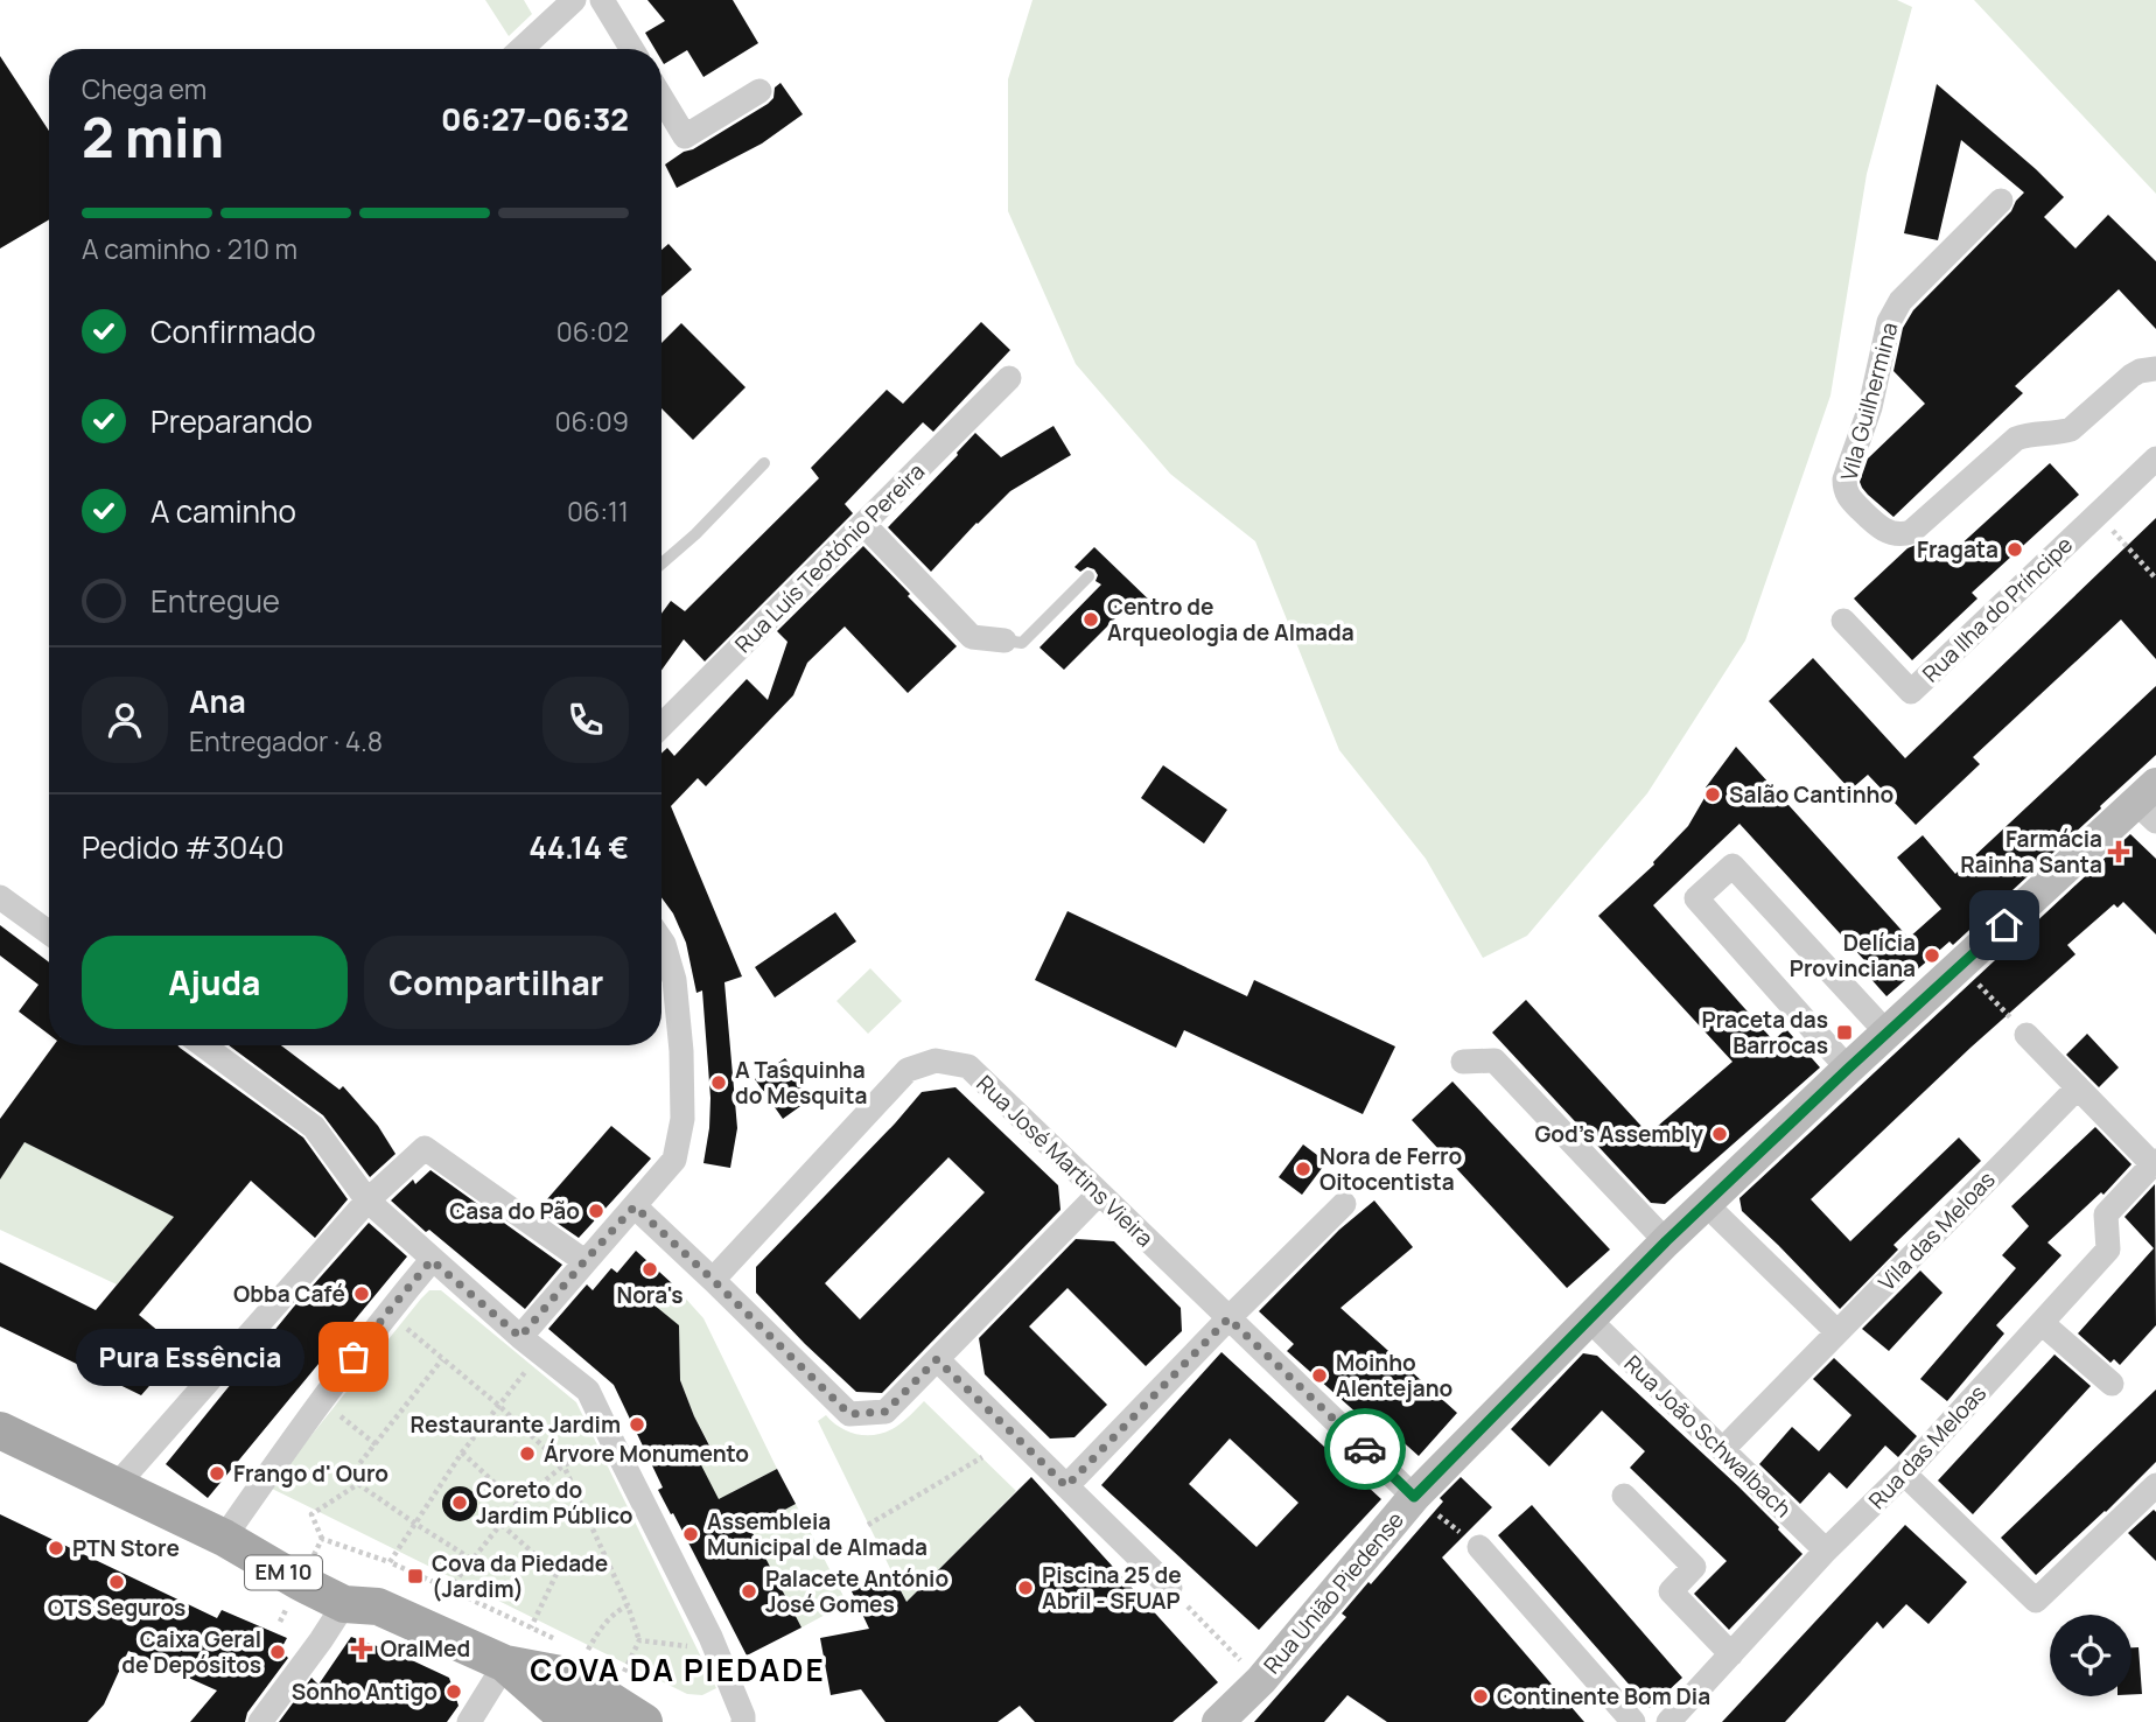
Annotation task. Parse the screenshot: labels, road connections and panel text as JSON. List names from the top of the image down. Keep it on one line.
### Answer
{"streets":{"main road":["EM 10"],"street":["Vila Guilhermina","Rua Luís Teotónio Pereira","Rua Ilha do Príncipe","Rua José Martins Vieira","Vila das Meloas","Rua João Schwalbach","Rua das Meloas","Rua União Piedense"]},"crossings":[["Rua José Martins Vieira","Rua União Piedense"],["Vila das Meloas","Rua João Schwalbach"],["Rua João Schwalbach","Rua das Meloas"],["Rua João Schwalbach","Rua União Piedense"]],"districts":["COVA DA PIEDADE"],"places":{"other":["Fragata","Centro de Arqueologia de Almada","Salão Cantinho","Delícia Provinciana","A Tasquinha do Mesquita","God's Assembly","Nora de Ferro Oitocentista","Casa do Pão","Nora's","Obba Café","Pura Essência","Moinho Alentejano","Restaurante Jardim","Árvore Monumento","Frango d' Ouro","Coreto do Jardim Público","Assembleia Municipal de Almada","PTN Store","OTS Seguros","Piscina 25 de Abril - SFUAP","Palacete António José Gomes","Caixa Geral de Depósitos","Sonho Antigo","Continente Bom Dia"],"health":["Farmácia Rainha Santa","OralMed"],"transit":["Praceta das Barrocas","Cova da Piedade (Jardim)"]},"page":{"heading":["2 min","Chega em","06:27–06:32"],"panel":["Ana","Entregador · 4.8","Pedido #3040","44.14 €"],"bar":"A caminho · 210 m","list":[["Confirmado","06:02"],["Preparando","06:09"],["A caminho","06:11"],"Entregue"],"buttons":["Ajuda","Compartilhar"],"bubble":"Pura Essência"}}
